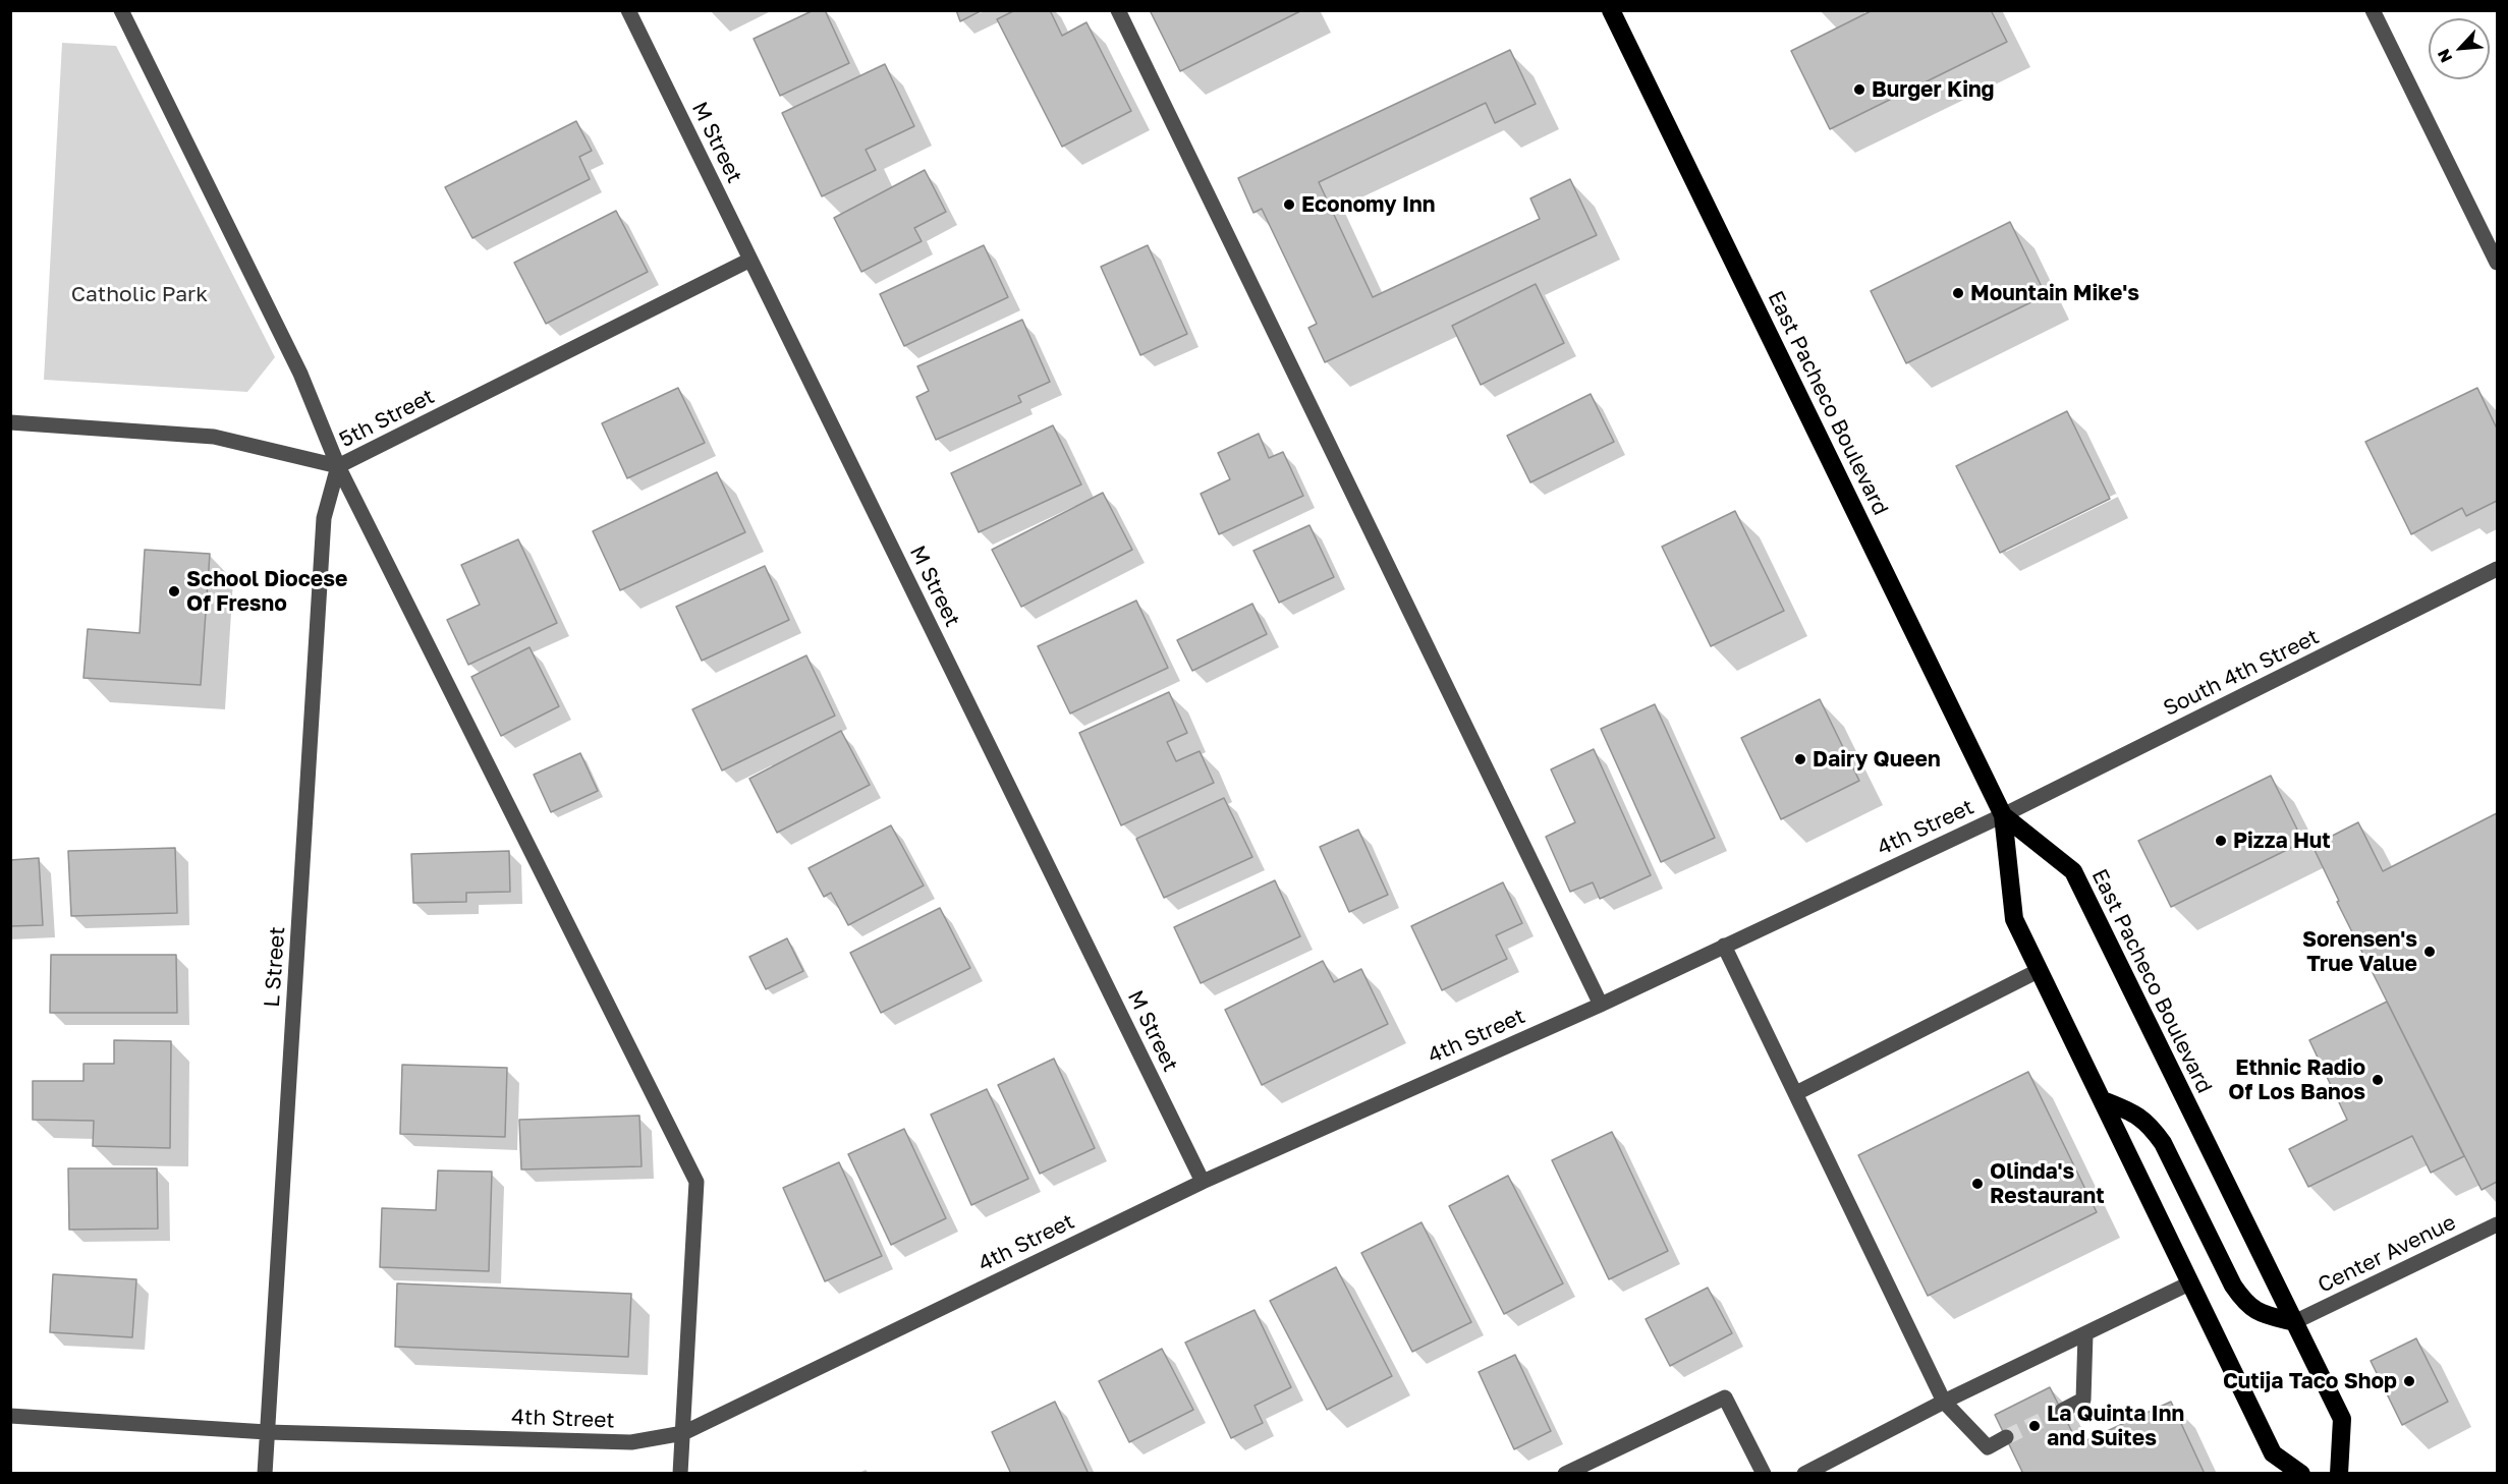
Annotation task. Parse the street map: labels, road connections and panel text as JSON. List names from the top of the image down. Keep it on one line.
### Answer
{"streets":{"highway":["East Pacheco Boulevard"],"street":["M Street","5th Street","South 4th Street","4th Street","L Street","Center Avenue"]},"crossings":[["M Street","5th Street"],["M Street","4th Street"],["East Pacheco Boulevard","South 4th Street"],["East Pacheco Boulevard","4th Street"],["East Pacheco Boulevard","Center Avenue"],["5th Street","L Street"],["South 4th Street","4th Street"],["4th Street","L Street"]],"parks":["Catholic Park"],"places":["Burger King","Economy Inn","Mountain Mike's","School Diocese Of Fresno","Dairy Queen","Pizza Hut","Sorensen's True Value","Ethnic Radio Of Los Banos","Olinda's Restaurant","Cutija Taco Shop","La Quinta Inn and Suites"],"north":"bottom left"}
